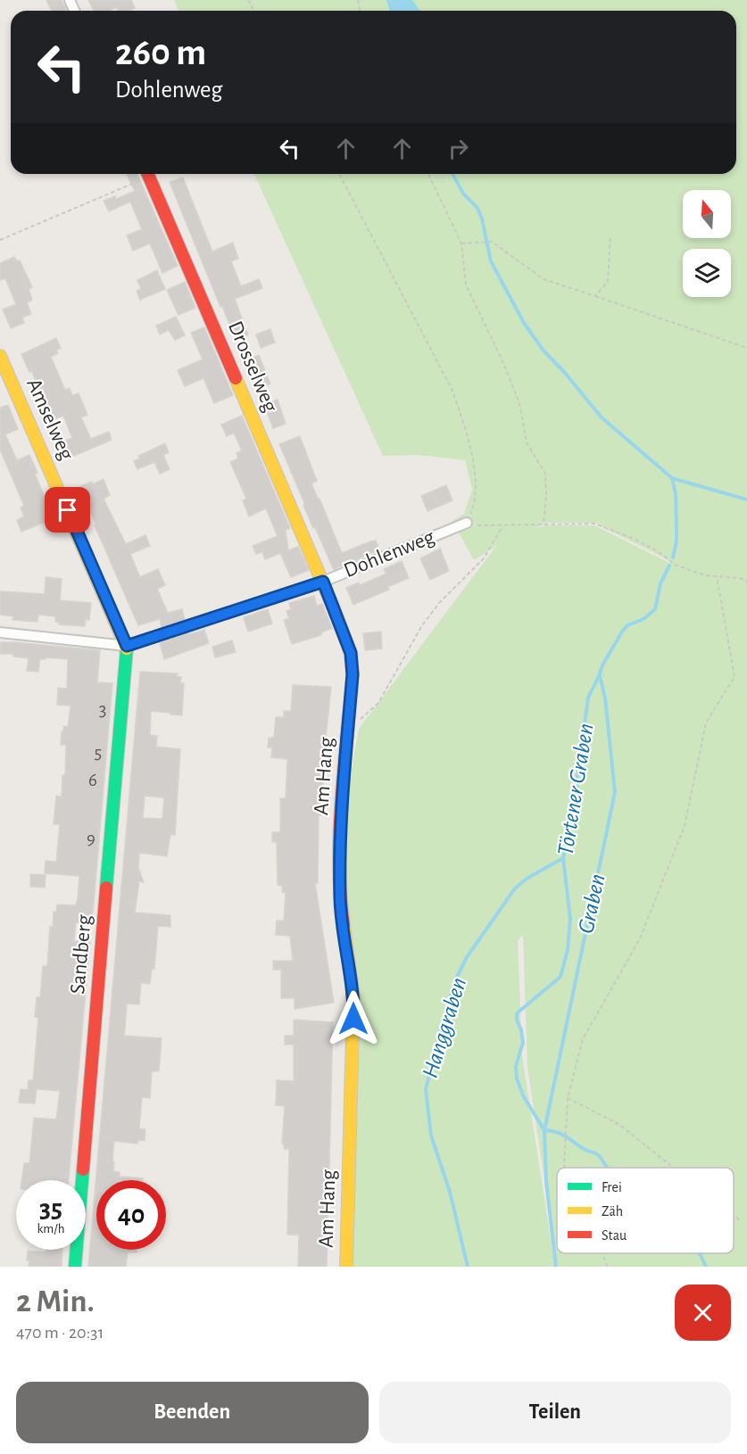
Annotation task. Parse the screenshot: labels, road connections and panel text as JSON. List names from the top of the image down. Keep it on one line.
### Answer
{"streets":{"street":["Drosselweg","Amselweg","Dohlenweg","Am Hang","Sandberg"]},"crossings":[["Drosselweg","Dohlenweg"],["Drosselweg","Am Hang"],["Amselweg","Dohlenweg"],["Amselweg","Sandberg"],["Dohlenweg","Am Hang"],["Dohlenweg","Sandberg"]],"water":["Törtener Graben","Graben","Hanggraben"],"house_numbers":["3","5","6","9"],"legend":["Frei","Zäh","Stau"],"north":"top","page":{"turn":["260 m","Dohlenweg"],"speed":"35 km/h","limit":"40","heading":["2 Min.","470 m · 20:31"],"buttons":["Beenden","Teilen"]}}
